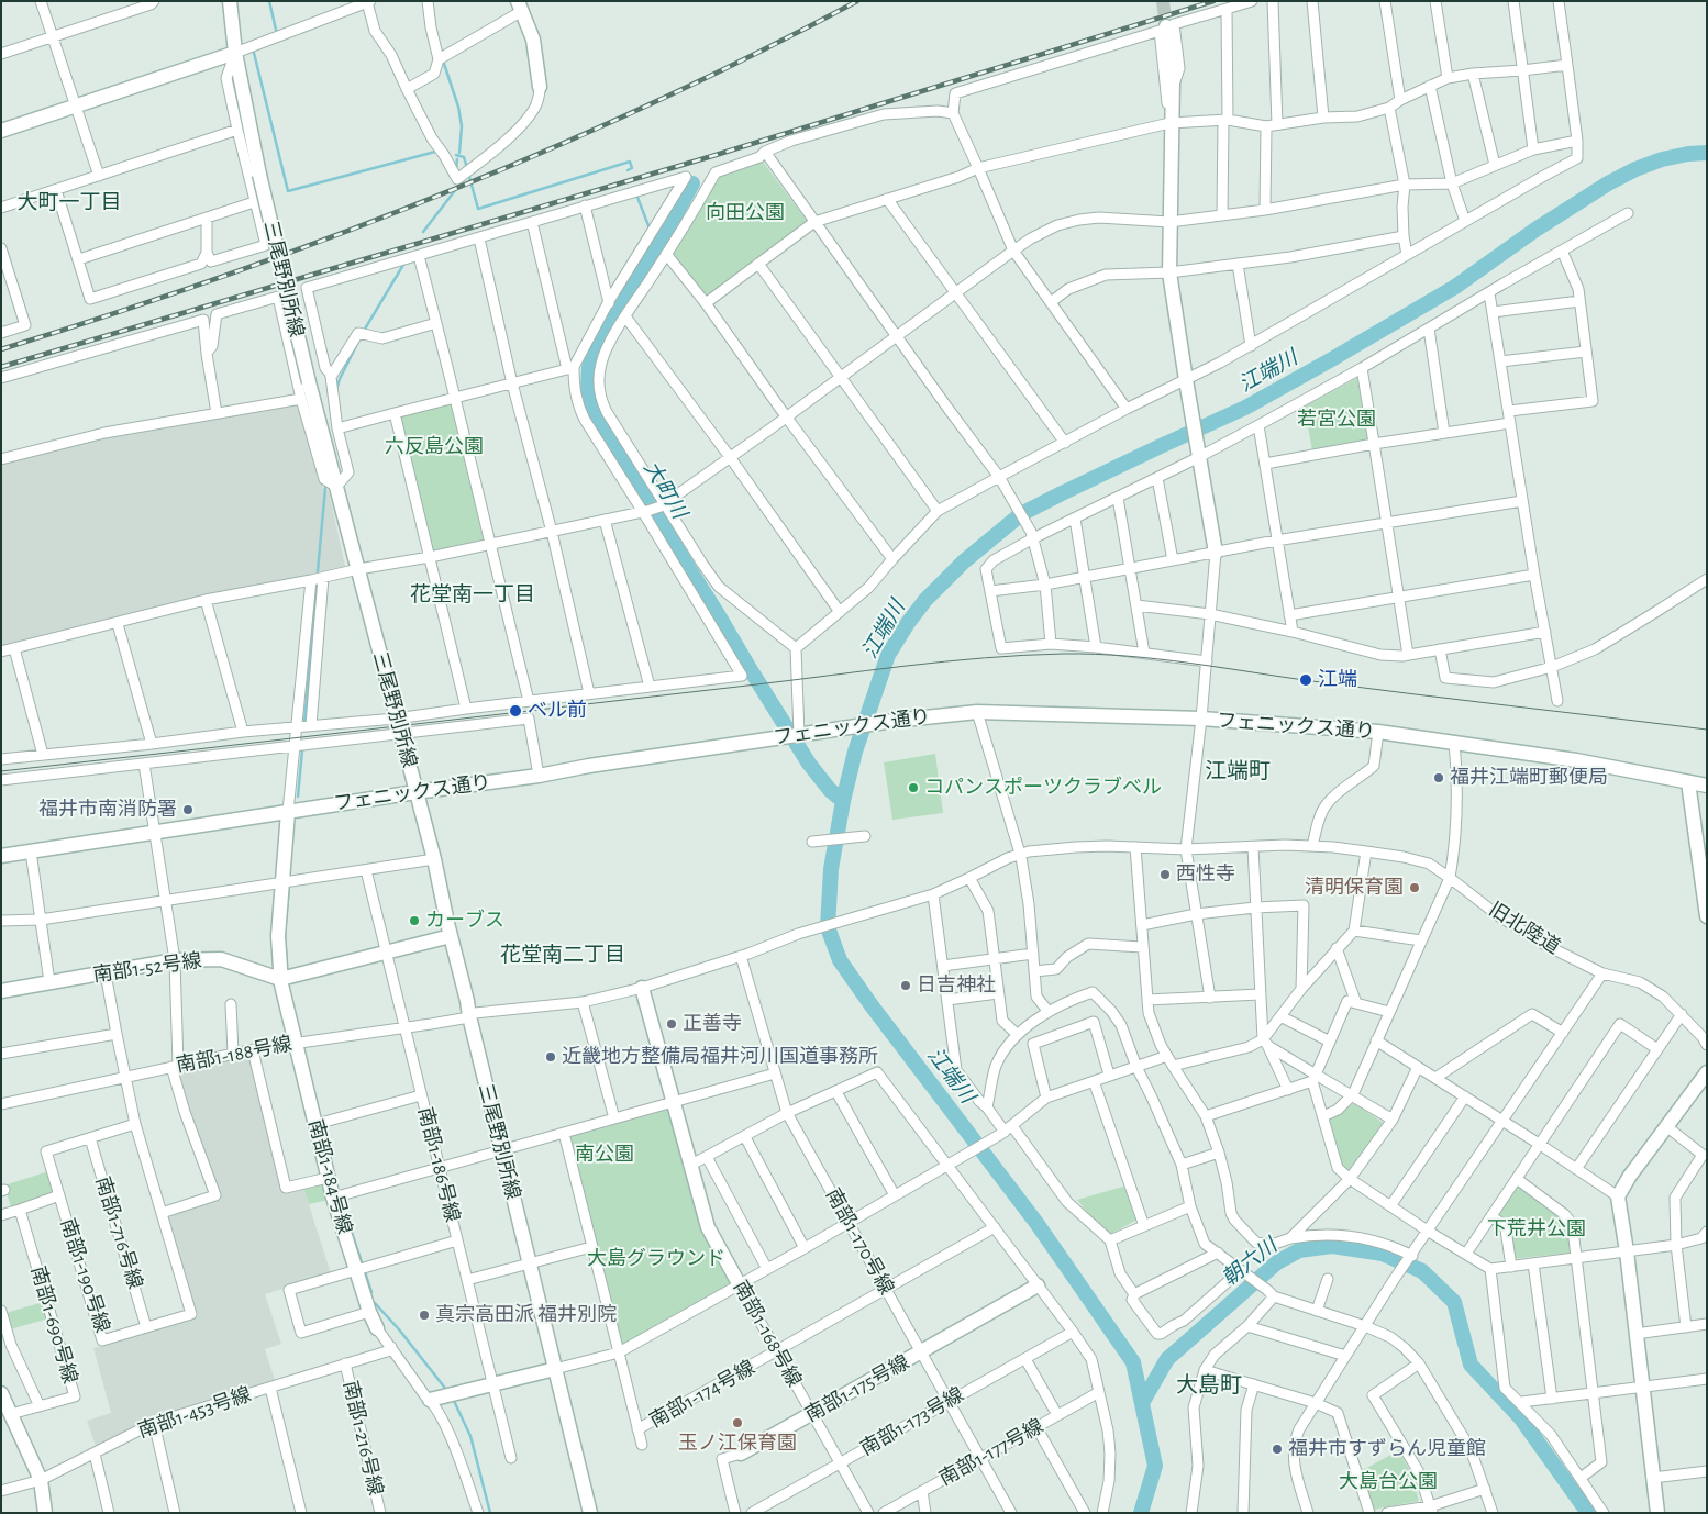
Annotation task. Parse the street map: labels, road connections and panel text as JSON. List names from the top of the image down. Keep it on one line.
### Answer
{"streets":{"street":["三尾野別所線","フェニックス通り","旧北陸道","南部1-52号線","南部1-188号線","南部1-186号線","南部1-184号線","南部1-716号線","南部1-170号線","南部1-190号線","南部1-690号線","南部1-168号線","南部1-175号線","南部1-174号線","南部1-453号線","南部1-173号線","南部1-216号線","南部1-177号線"]},"crossings":[["三尾野別所線","フェニックス通り"],["三尾野別所線","南部1-188号線"],["フェニックス通り","南部1-184号線"],["旧北陸道","南部1-188号線"],["南部1-52号線","南部1-184号線"],["南部1-52号線","南部1-190号線"],["南部1-188号線","南部1-186号線"],["南部1-188号線","南部1-184号線"],["南部1-188号線","南部1-170号線"],["南部1-188号線","南部1-190号線"],["南部1-188号線","南部1-168号線"],["南部1-184号線","南部1-453号線"],["南部1-716号線","南部1-190号線"],["南部1-170号線","南部1-175号線"],["南部1-170号線","南部1-174号線"],["南部1-170号線","南部1-173号線"],["南部1-170号線","南部1-177号線"],["南部1-168号線","南部1-175号線"],["南部1-168号線","南部1-174号線"],["南部1-168号線","南部1-173号線"],["南部1-453号線","南部1-216号線"]],"districts":["大町一丁目","花堂南一丁目","江端町","花堂南二丁目","大島町"],"water":["江端川","大町川","朝六川"],"parks":["向田公園","若宮公園","六反島公園","南公園","下荒井公園","大島グラウンド","大島台公園"],"places":["江端","ベル前","福井江端町郵便局","コパンスポーツクラブベル","福井市南消防署","西性寺","清明保育園","カーブス","日吉神社","正善寺","近畿地方整備局福井河川国道事務所","真宗高田派 福井別院","玉ノ江保育園","福井市すずらん児童館"]}
